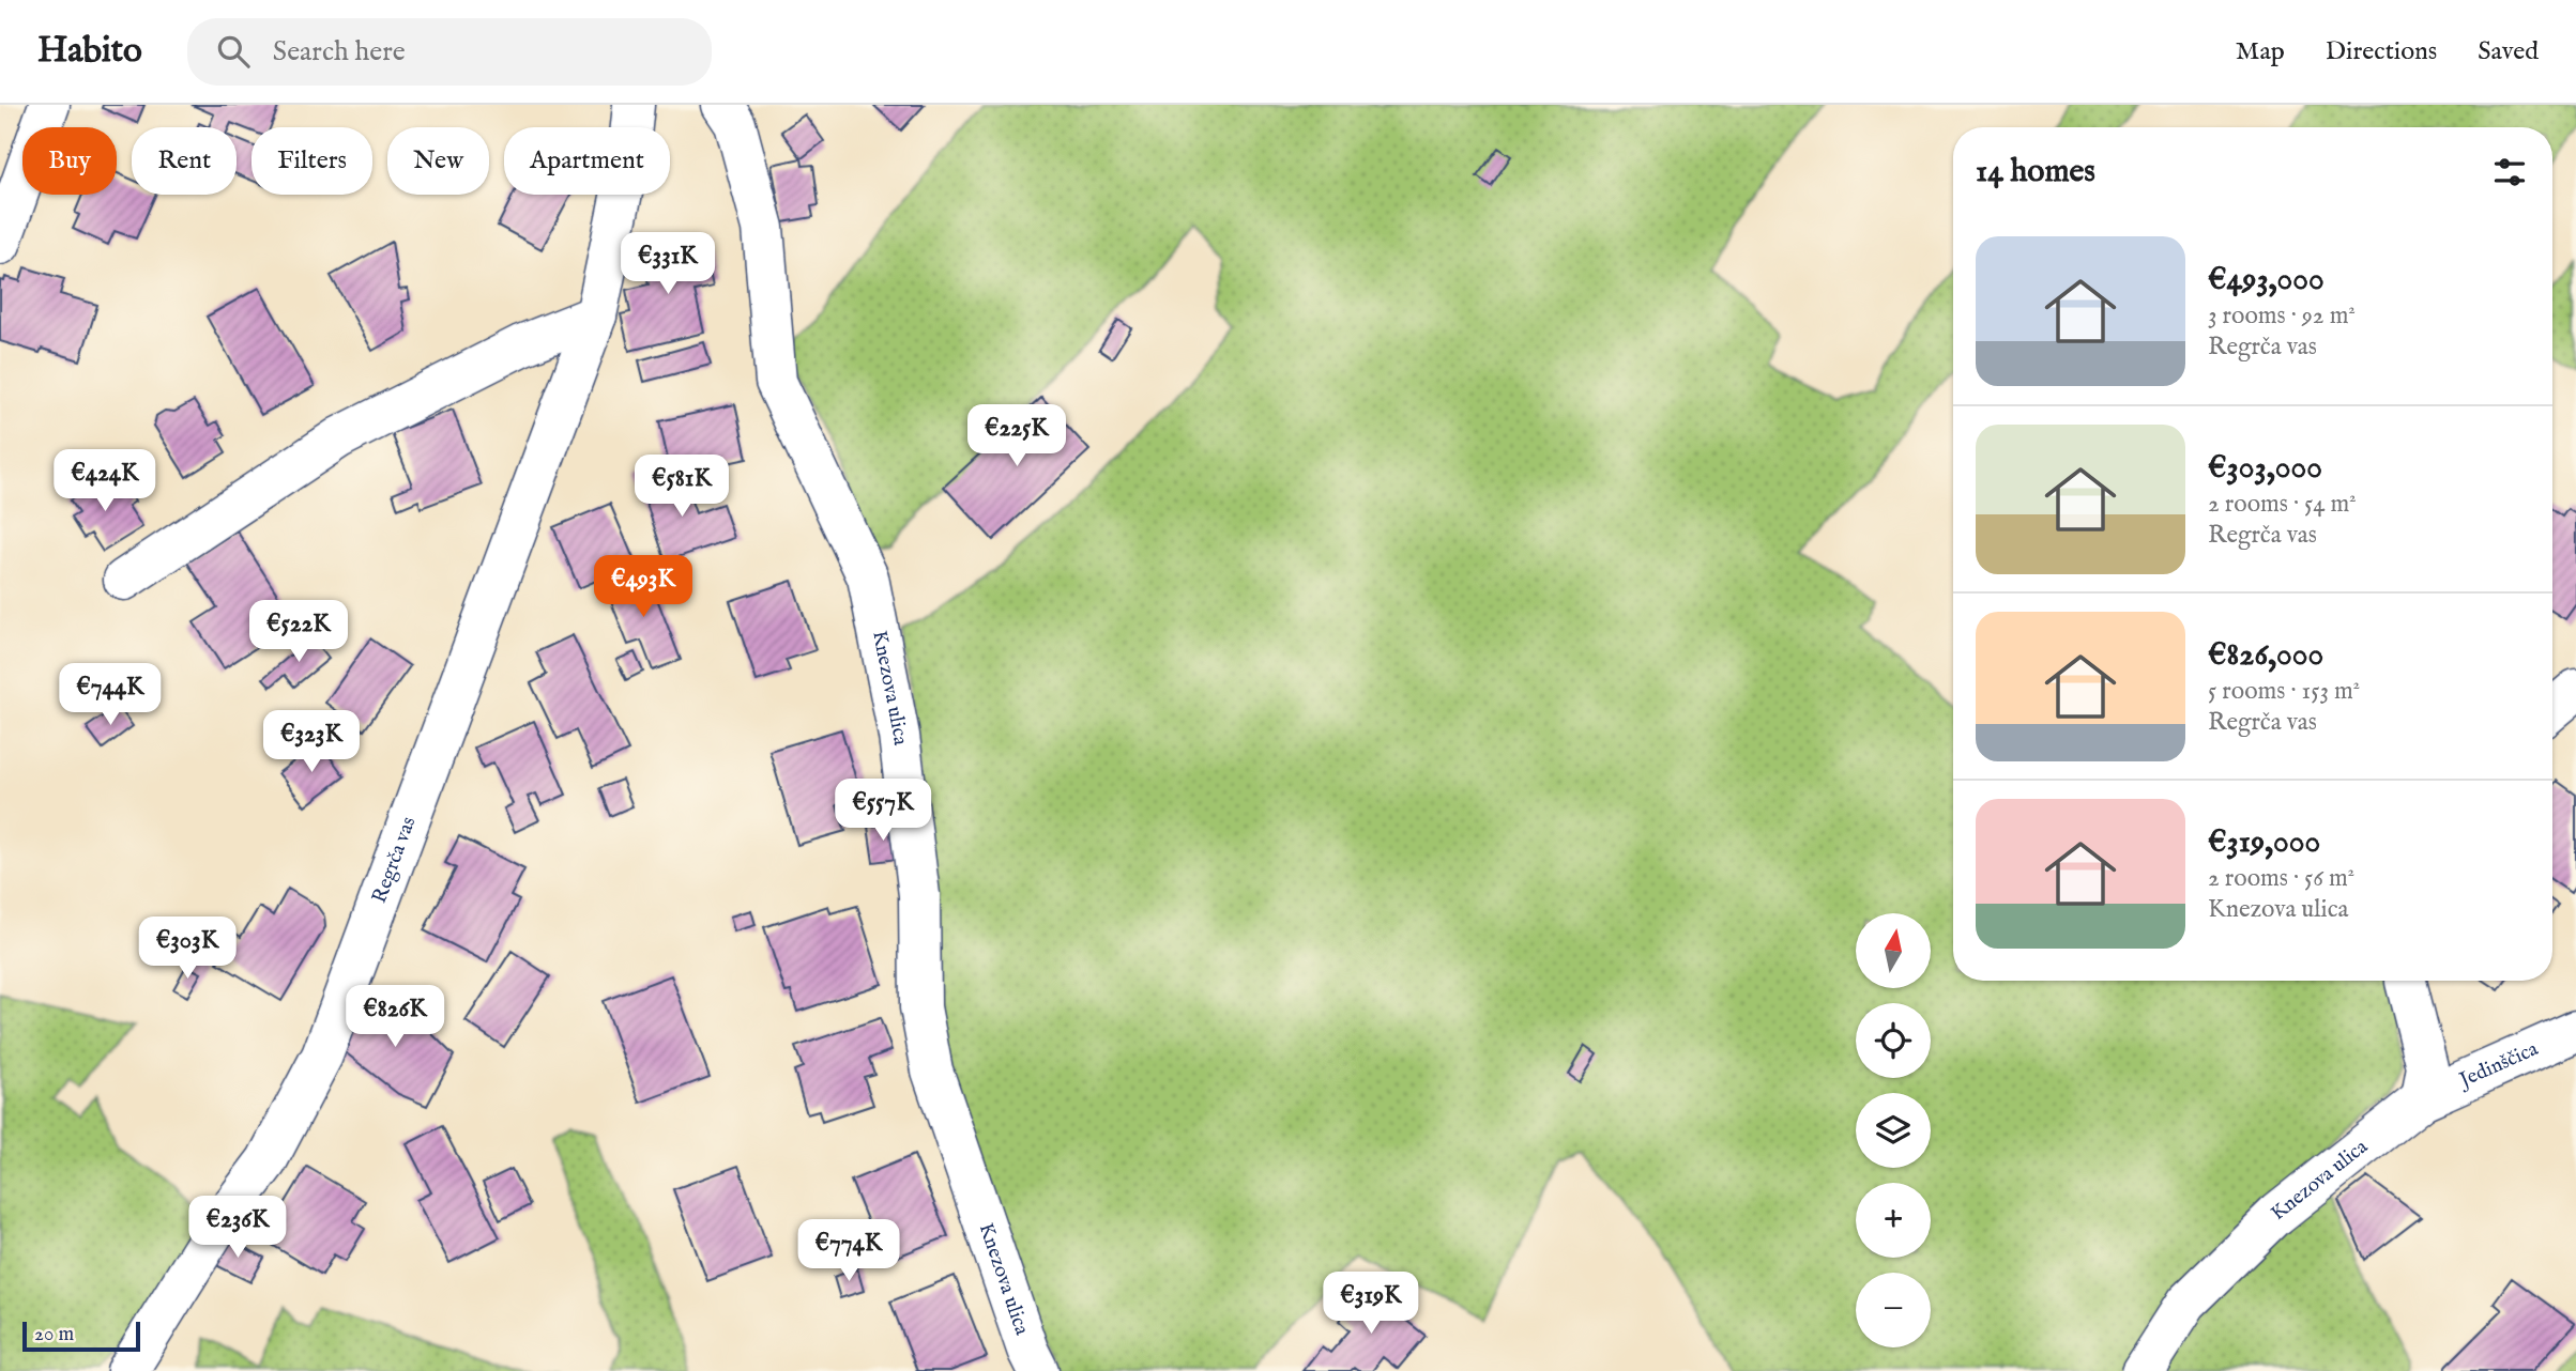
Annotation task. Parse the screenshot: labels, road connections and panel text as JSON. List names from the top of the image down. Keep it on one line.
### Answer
{"streets":{"street":["Knezova ulica","Regrča vas","Jedinščica"]},"crossings":[["Knezova ulica","Jedinščica"]],"scale_bar":"20 m","north":"top","page":{"header":"Habito","search":"Search here","nav":["Map","Directions","Saved"],"chip":["Buy","Rent","Filters","New","Apartment"],"heading":"14 homes","list":[{"name":"€493,000","note":"3 rooms · 92 m² · Regrča vas"},{"name":"€303,000","note":"2 rooms · 54 m² · Regrča vas"},{"name":"€826,000","note":"5 rooms · 153 m² · Regrča vas"},{"name":"€319,000","note":"2 rooms · 56 m² · Knezova ulica"}],"price":["€331K","€225K","€424K","€581K","€493K","€522K","€744K","€323K","€557K","€303K","€826K","€236K","€774K","€319K"],"map_buttons":["+","−"],"scale":"20 m"}}
